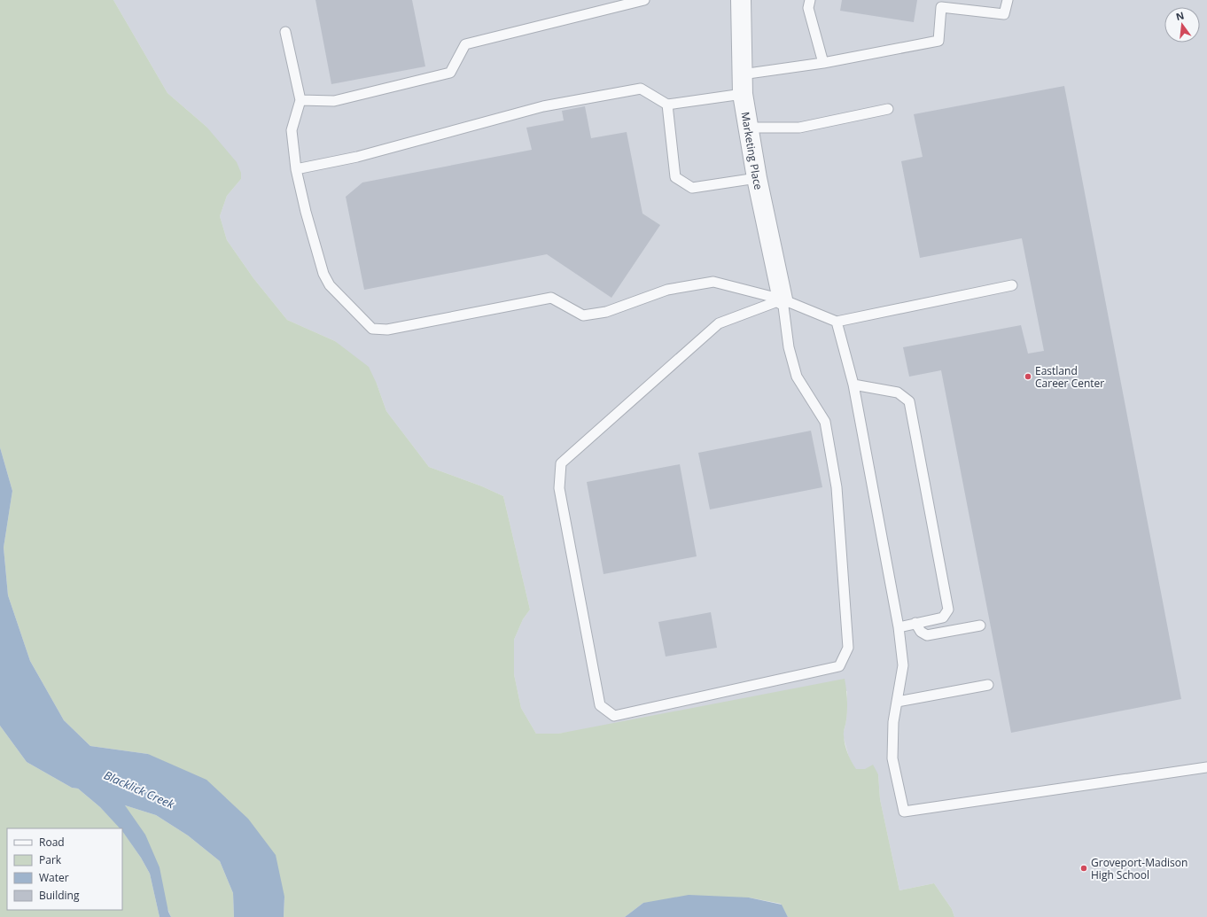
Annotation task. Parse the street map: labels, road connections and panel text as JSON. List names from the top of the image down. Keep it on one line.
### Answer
{"streets":{"street":["Marketing Place"]},"water":["Blacklick Creek"],"places":["Eastland Career Center","Groveport-Madison High School"],"legend":["Road","Park","Water","Building"],"north":"top"}
